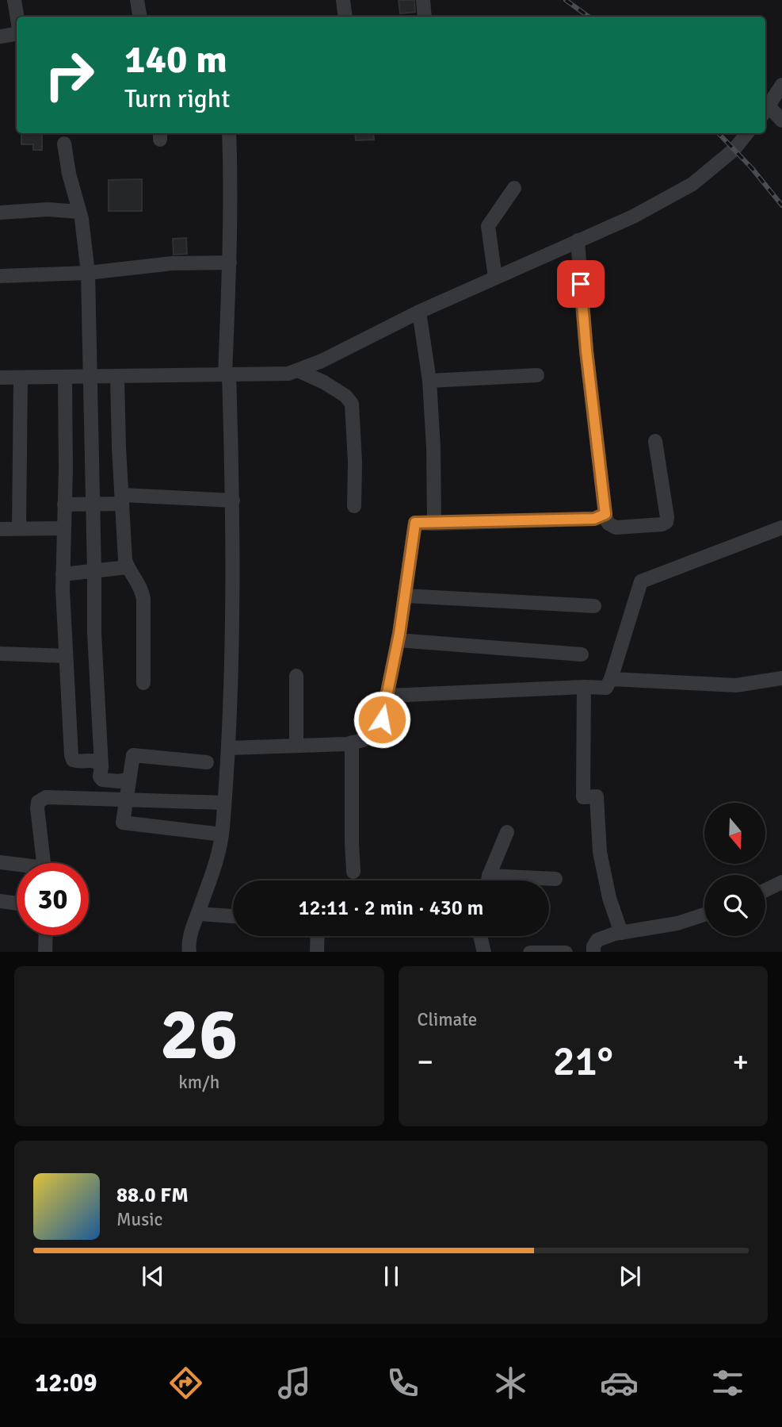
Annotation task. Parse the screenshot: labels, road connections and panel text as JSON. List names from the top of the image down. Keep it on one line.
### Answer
{"north":"bottom","page":{"turn":["140 m","Turn right"],"limit":"30","trip":"12:11 · 2 min · 430 m","tile":[["26","km/h"],"Climate"],"heat":["−","21°","+"],"song":["88.0 FM","Music"],"tabs":"12:09"}}
